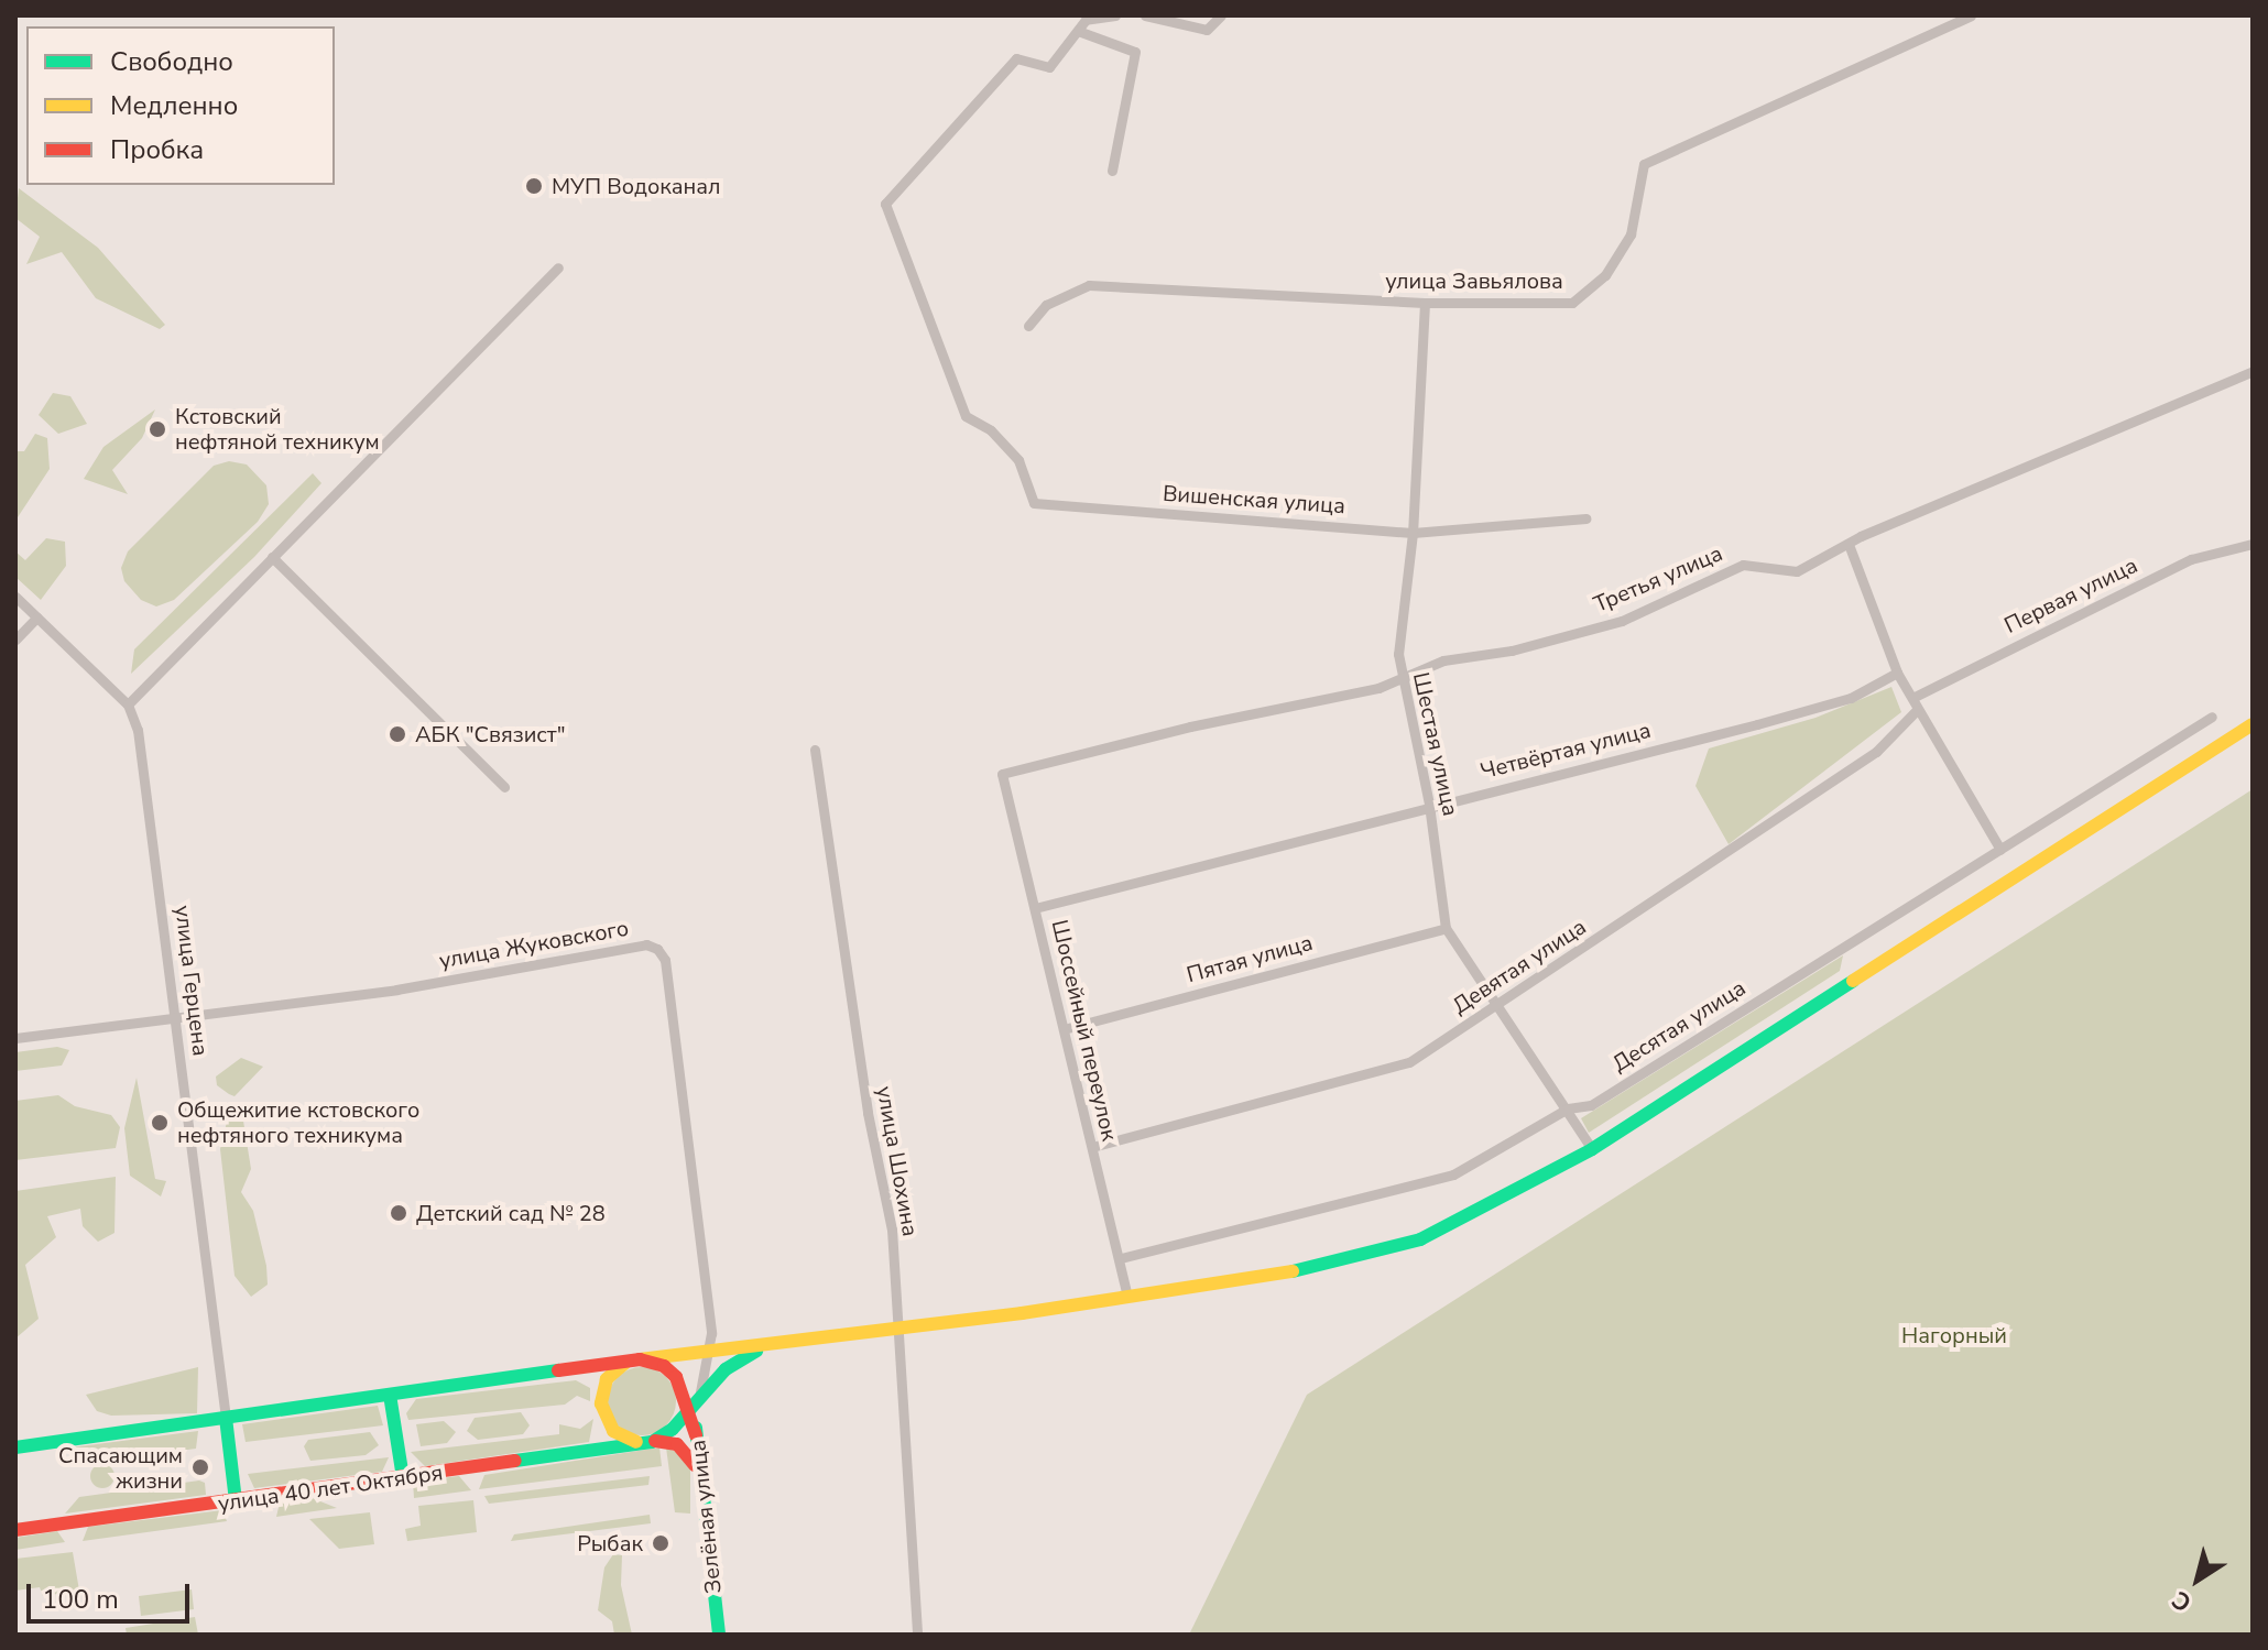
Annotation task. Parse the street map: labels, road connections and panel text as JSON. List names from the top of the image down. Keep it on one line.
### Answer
{"streets":{"main road":["улица 40 лет Октября","Зелёная улица"],"street":["улица Завьялова","Вишенская улица","Третья улица","Первая улица","Шестая улица","Четвёртая улица","улица Жуковского","Пятая улица","Девятая улица","улица Герцена","Десятая улица","Шоссейный переулок","улица Шохина"]},"crossings":[["улица Завьялова","Шестая улица"],["Вишенская улица","Шестая улица"],["Третья улица","Шестая улица"],["Третья улица","Шоссейный переулок"],["Шестая улица","Четвёртая улица"],["Шестая улица","Пятая улица"],["Шестая улица","Девятая улица"],["Шестая улица","Десятая улица"],["Четвёртая улица","Шоссейный переулок"],["улица Жуковского","улица Герцена"],["улица Жуковского","улица 40 лет Октября"],["улица Жуковского","Зелёная улица"],["Пятая улица","Шоссейный переулок"],["Девятая улица","Шоссейный переулок"],["Десятая улица","Шоссейный переулок"],["улица 40 лет Октября","Зелёная улица"]],"parks":["Нагорный"],"places":["МУП Водоканал","Кстовский нефтяной техникум","АБК \"Связист\"","Общежитие кстовского нефтяного техникума","Детский сад № 28","Спасающим жизни","Рыбак"],"legend":["Свободно","Медленно","Пробка"],"scale_bar":"100 m","north":"bottom left"}
